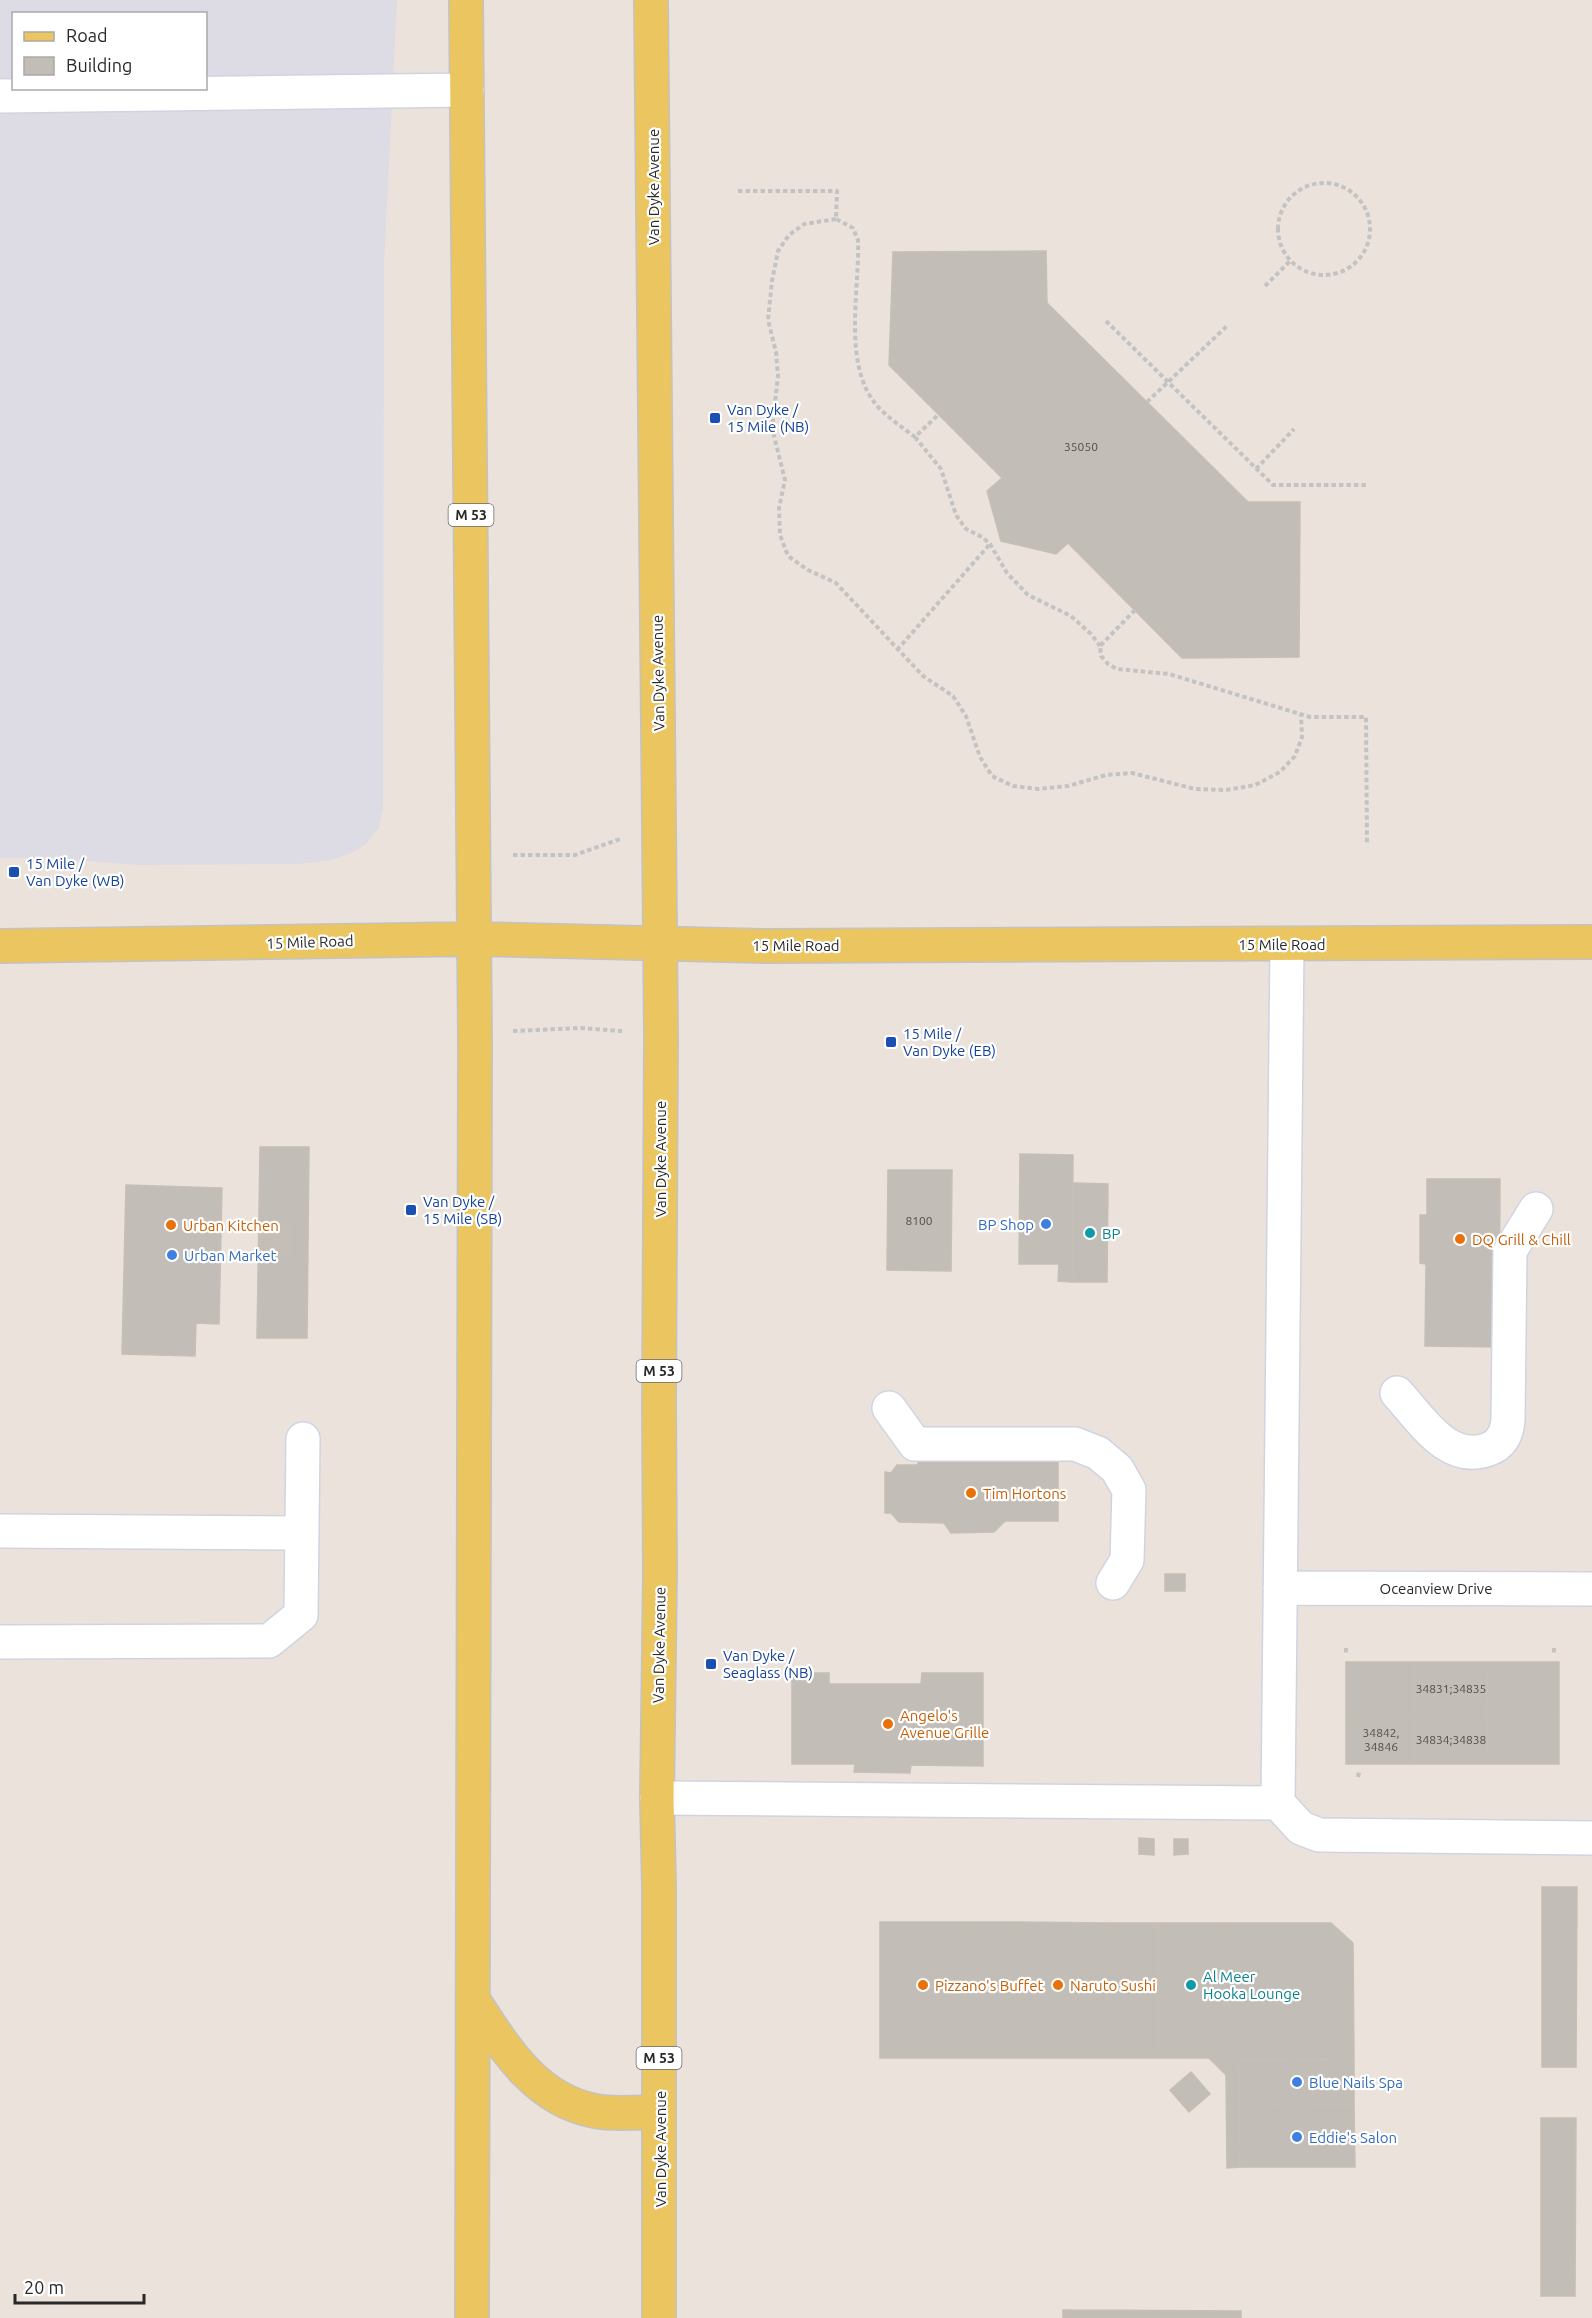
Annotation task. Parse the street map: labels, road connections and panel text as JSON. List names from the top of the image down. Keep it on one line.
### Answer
{"streets":{"main road":["Van Dyke Avenue","M 53","15 Mile Road"],"street":["Oceanview Drive"]},"crossings":[["Van Dyke Avenue","15 Mile Road"],["M 53","15 Mile Road"]],"places":{"transit":["Van Dyke / 15 Mile (NB)","15 Mile / Van Dyke (WB)","15 Mile / Van Dyke (EB)","Van Dyke / 15 Mile (SB)","Van Dyke / Seaglass (NB)"],"other":["BP Shop","Urban Kitchen","BP","DQ Grill & Chill","Urban Market","Tim Hortons","Angelo's Avenue Grille","Pizzano's Buffet","Naruto Sushi","Al Meer Hooka Lounge","Blue Nails Spa","Eddie's Salon"]},"house_numbers":["35050","8100","34831;34835","34842, 34846","34834;34838"],"legend":["Road","Building"],"scale_bar":"20 m"}
